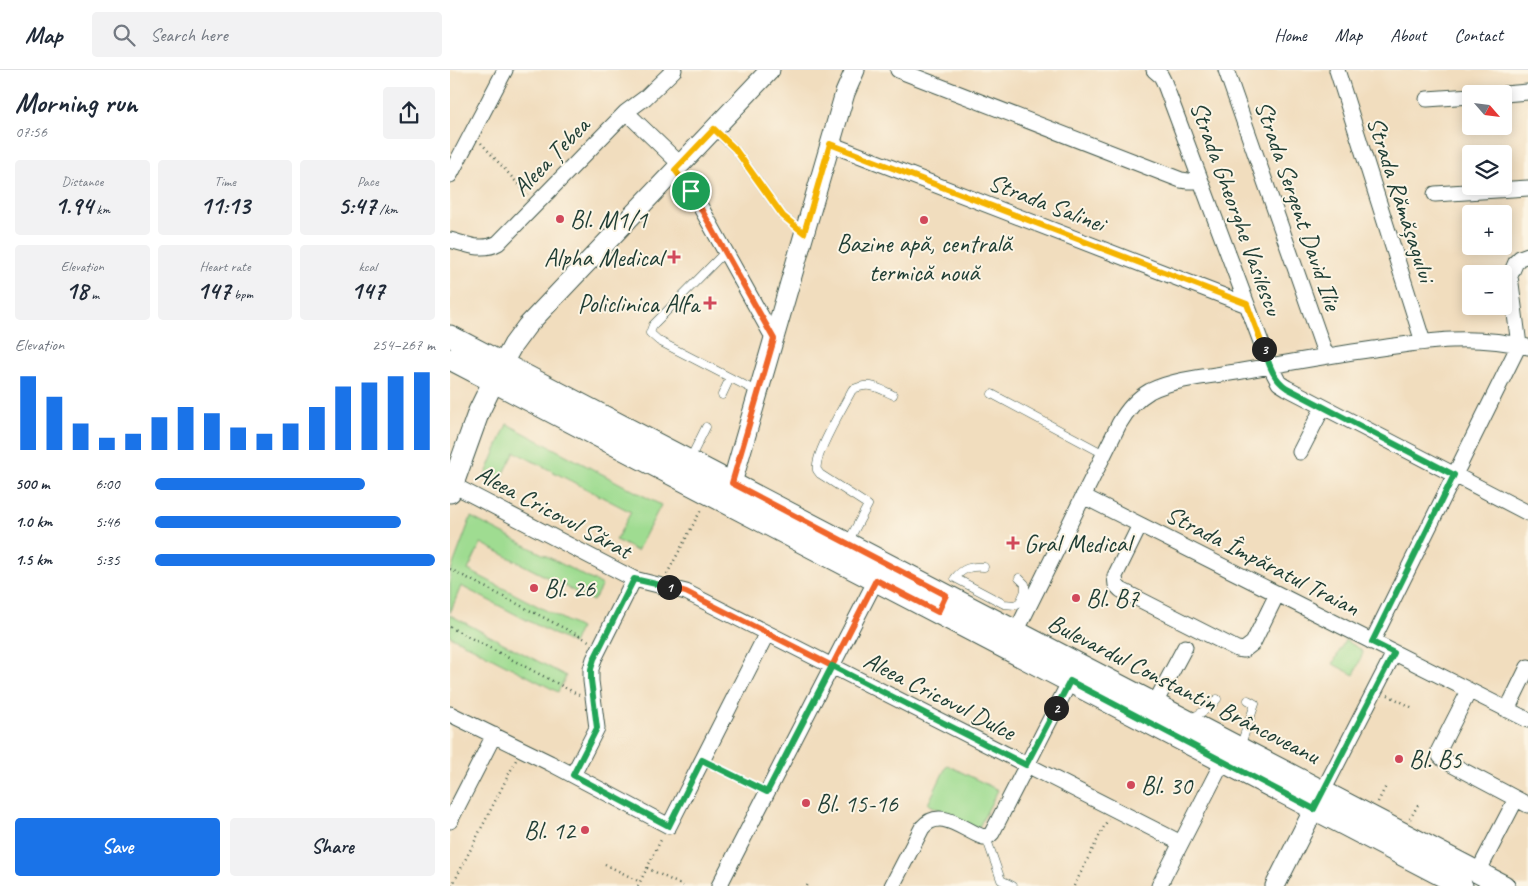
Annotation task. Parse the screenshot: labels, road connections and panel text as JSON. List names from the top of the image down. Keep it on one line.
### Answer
{"streets":{"main road":["Bulevardul Constantin Brâncoveanu"],"street":["Aleea Țebea","Strada Rămășagului","Strada Salinei","Strada Sergent David Ilie","Strada Gheorghe Vasilescu","Aleea Cricovul Sărat","Strada Împăratul Traian","Aleea Cricovul Dulce"]},"crossings":[["Strada Salinei","Strada Gheorghe Vasilescu"],["Aleea Cricovul Sărat","Aleea Cricovul Dulce"],["Bulevardul Constantin Brâncoveanu","Aleea Cricovul Dulce"]],"places":{"other":["Bl. M1/1","Bazine apă, centrală termică nouă","Bl. 26","Bl. B7","Bl. B5","Bl. 30","Bl. 15-16","Bl. 12"],"health":["Alpha Medical","Policlinica Alfa","Gral Medical"]},"north":"bottom right","page":{"header":"Map","search":"Search here","nav":["Home","Map","About","Contact"],"heading":["Morning run","07:56"],"map_buttons":["+","−"],"stats":[["Distance","1.94 km"],["Time","11:13"],["Pace","5:47 /km"],["Elevation","18 m"],["Heart rate","147 bpm"],["kcal","147"]],"chart":["Elevation","254–267 m"],"pins":["3","1","2"],"list":[{"name":"500 m","note":"6:00"},{"name":"1.0 km","note":"5:46"},{"name":"1.5 km","note":"5:35"}],"buttons":["Save","Share"]}}
